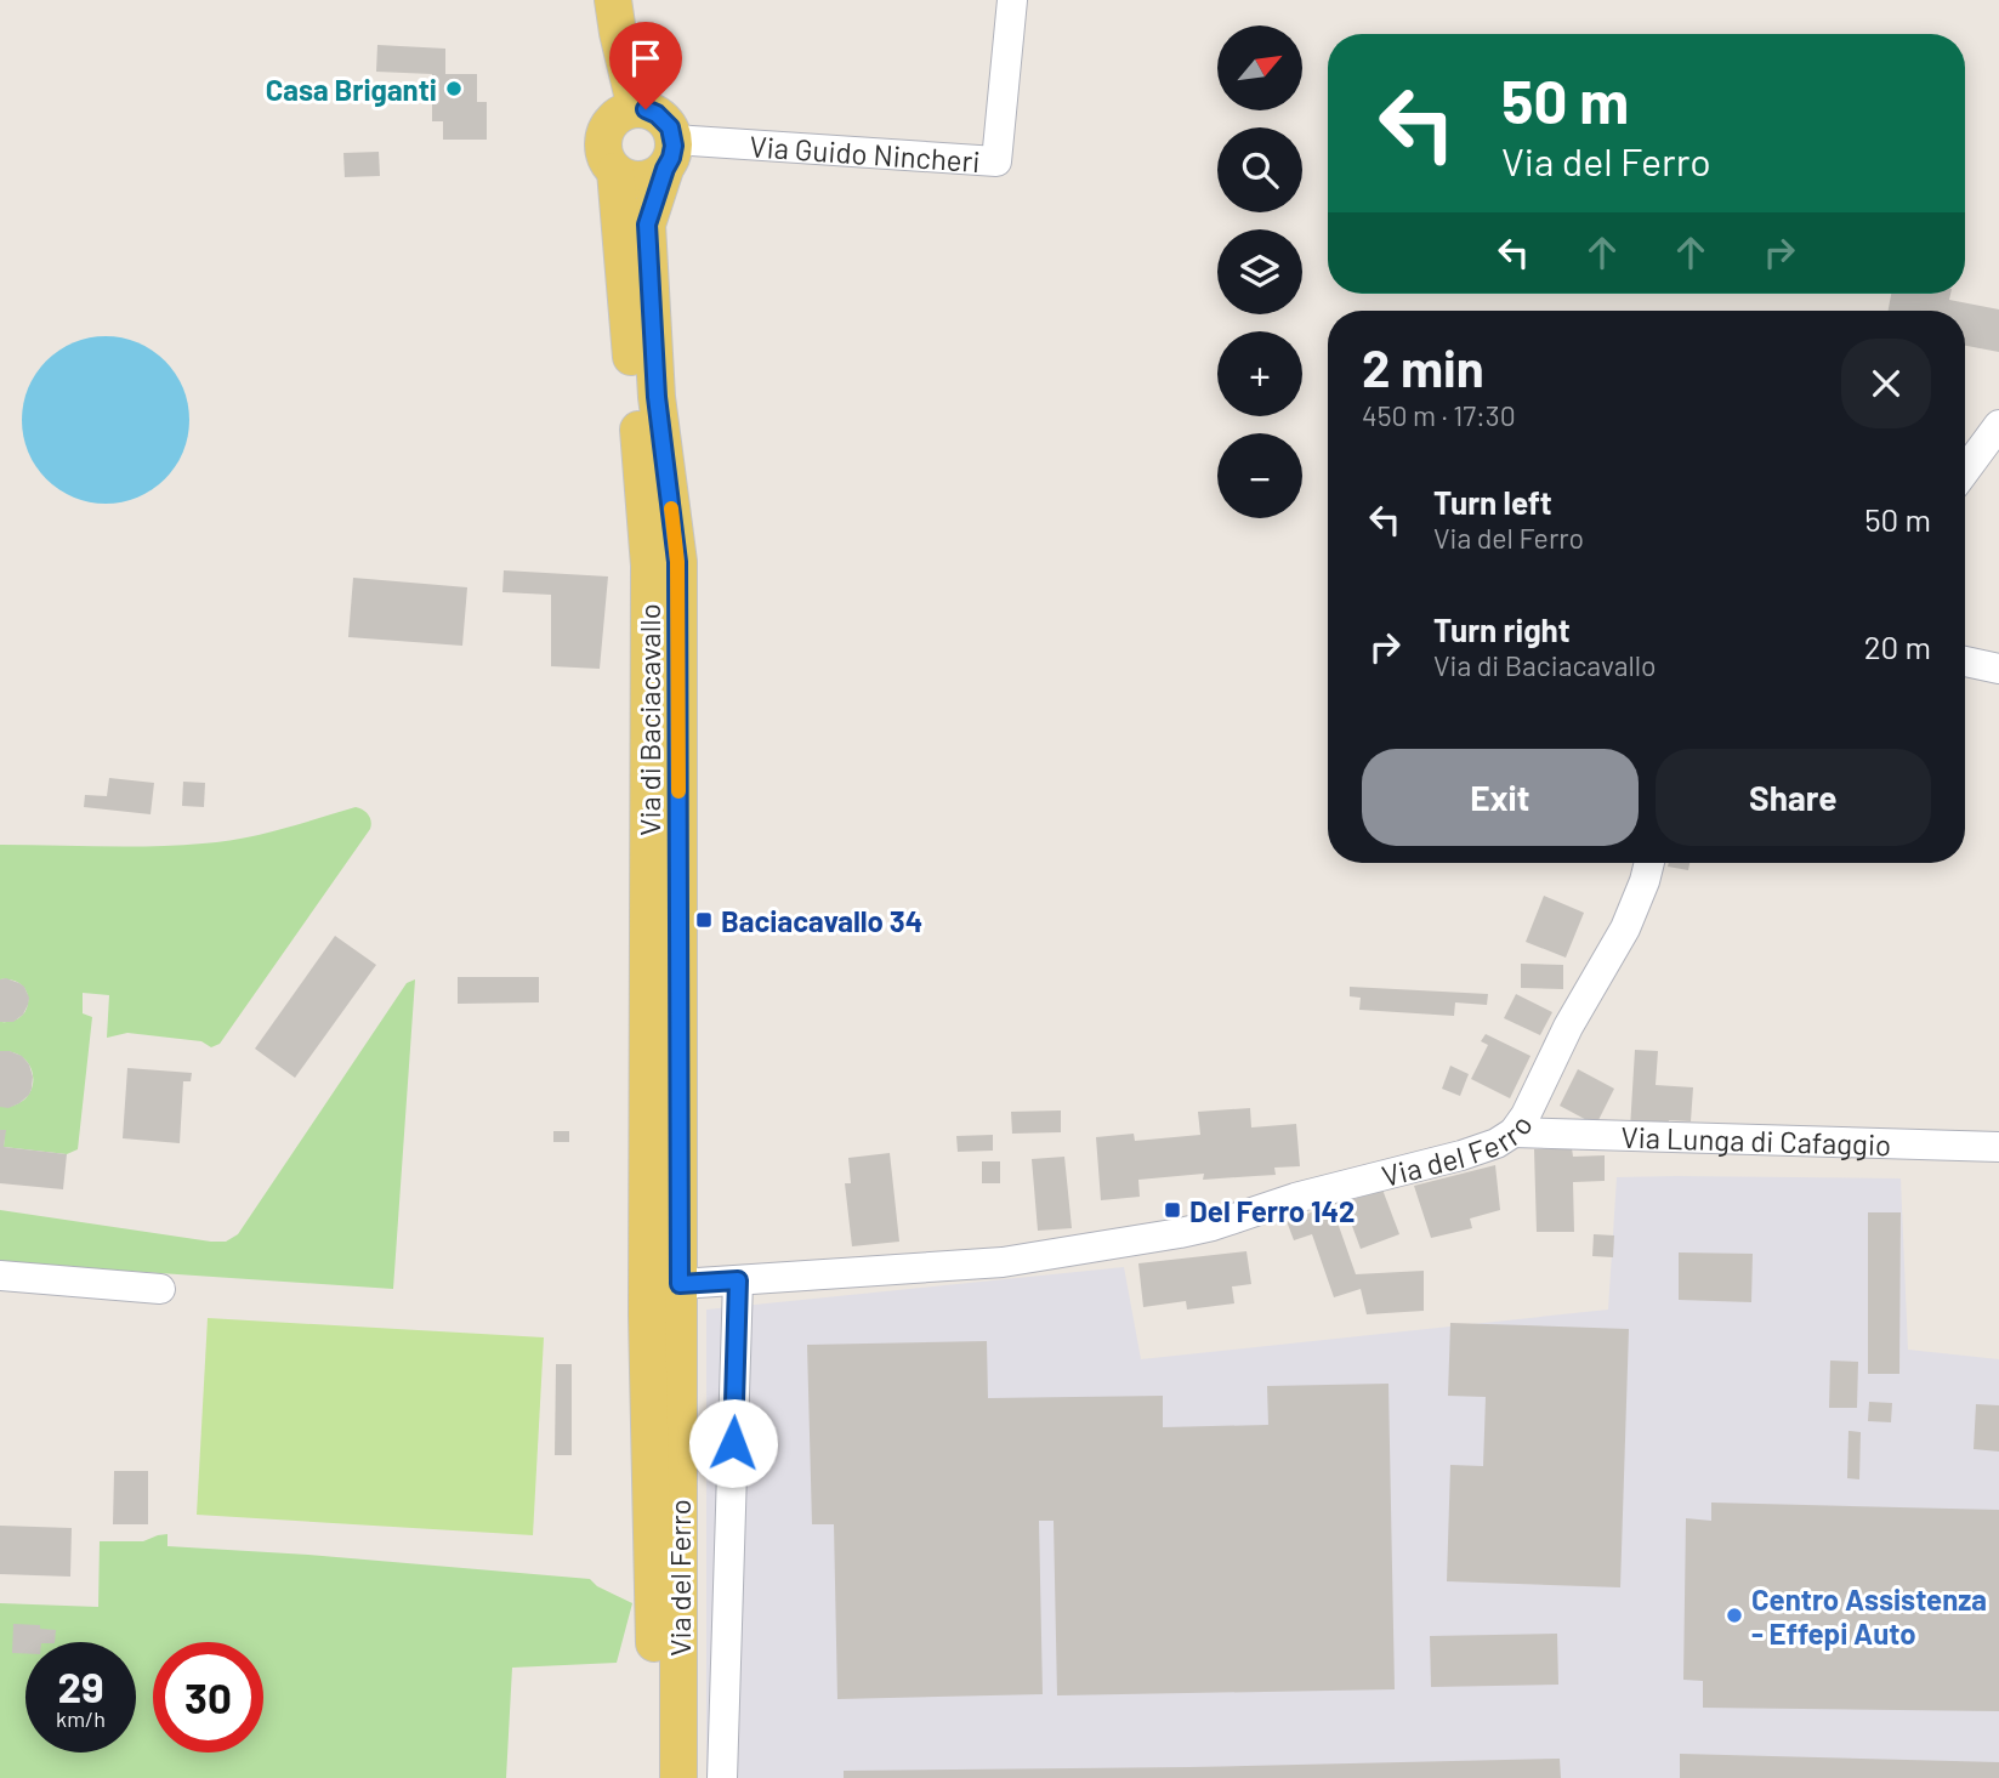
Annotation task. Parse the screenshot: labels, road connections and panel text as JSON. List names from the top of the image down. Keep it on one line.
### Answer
{"streets":{"main road":["Via di Baciacavallo","Via del Ferro"],"street":["Via Guido Nincheri","Via Lunga di Cafaggio"]},"crossings":[["Via Guido Nincheri","Via di Baciacavallo"],["Via di Baciacavallo","Via del Ferro"],["Via Lunga di Cafaggio","Via del Ferro"]],"places":{"other":["Casa Briganti","Centro Assistenza - Effepi Auto"],"transit":["Baciacavallo 34","Del Ferro 142"]},"north":"top right","page":{"map_buttons":["+","−"],"turn":["50 m","Via del Ferro"],"heading":["2 min","450 m · 17:30"],"list":[{"name":"Turn left","note":"Via del Ferro","value":"50 m"},{"name":"Turn right","note":"Via di Baciacavallo","value":"20 m"}],"buttons":["Exit","Share"],"speed":"29 km/h","limit":"30"}}
